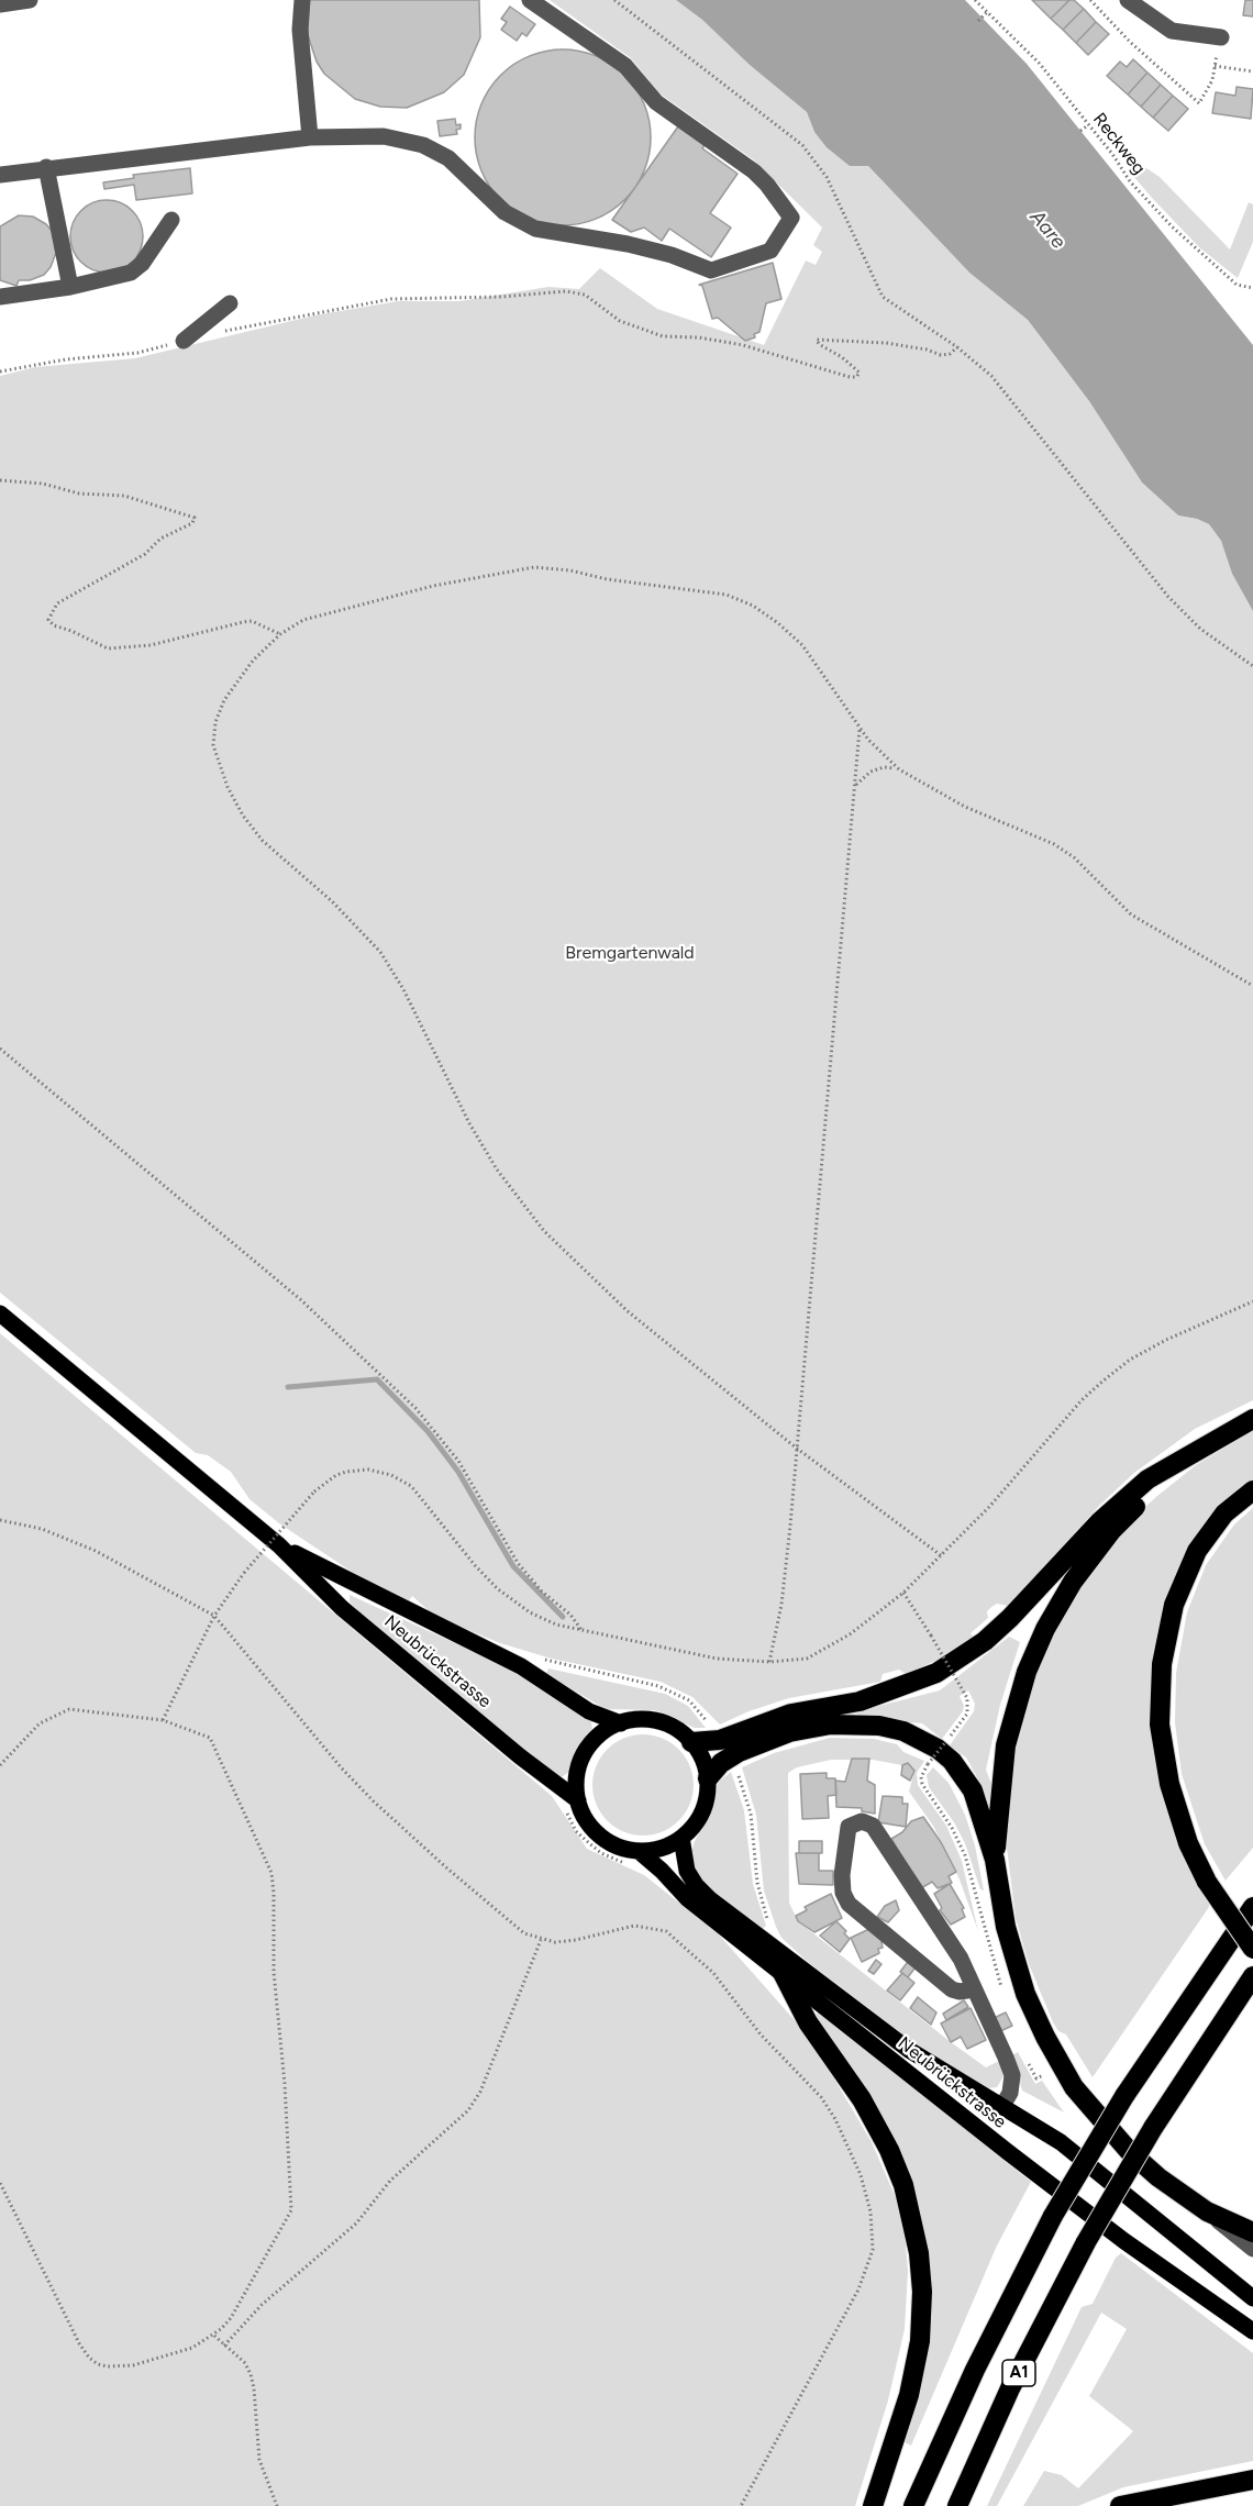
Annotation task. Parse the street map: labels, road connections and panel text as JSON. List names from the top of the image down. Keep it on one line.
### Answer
{"streets":{"highway":["A1"],"main road":["Neubrückstrasse"],"path":["Reckweg"]},"water":["Aare"],"parks":["Bremgartenwald"]}
